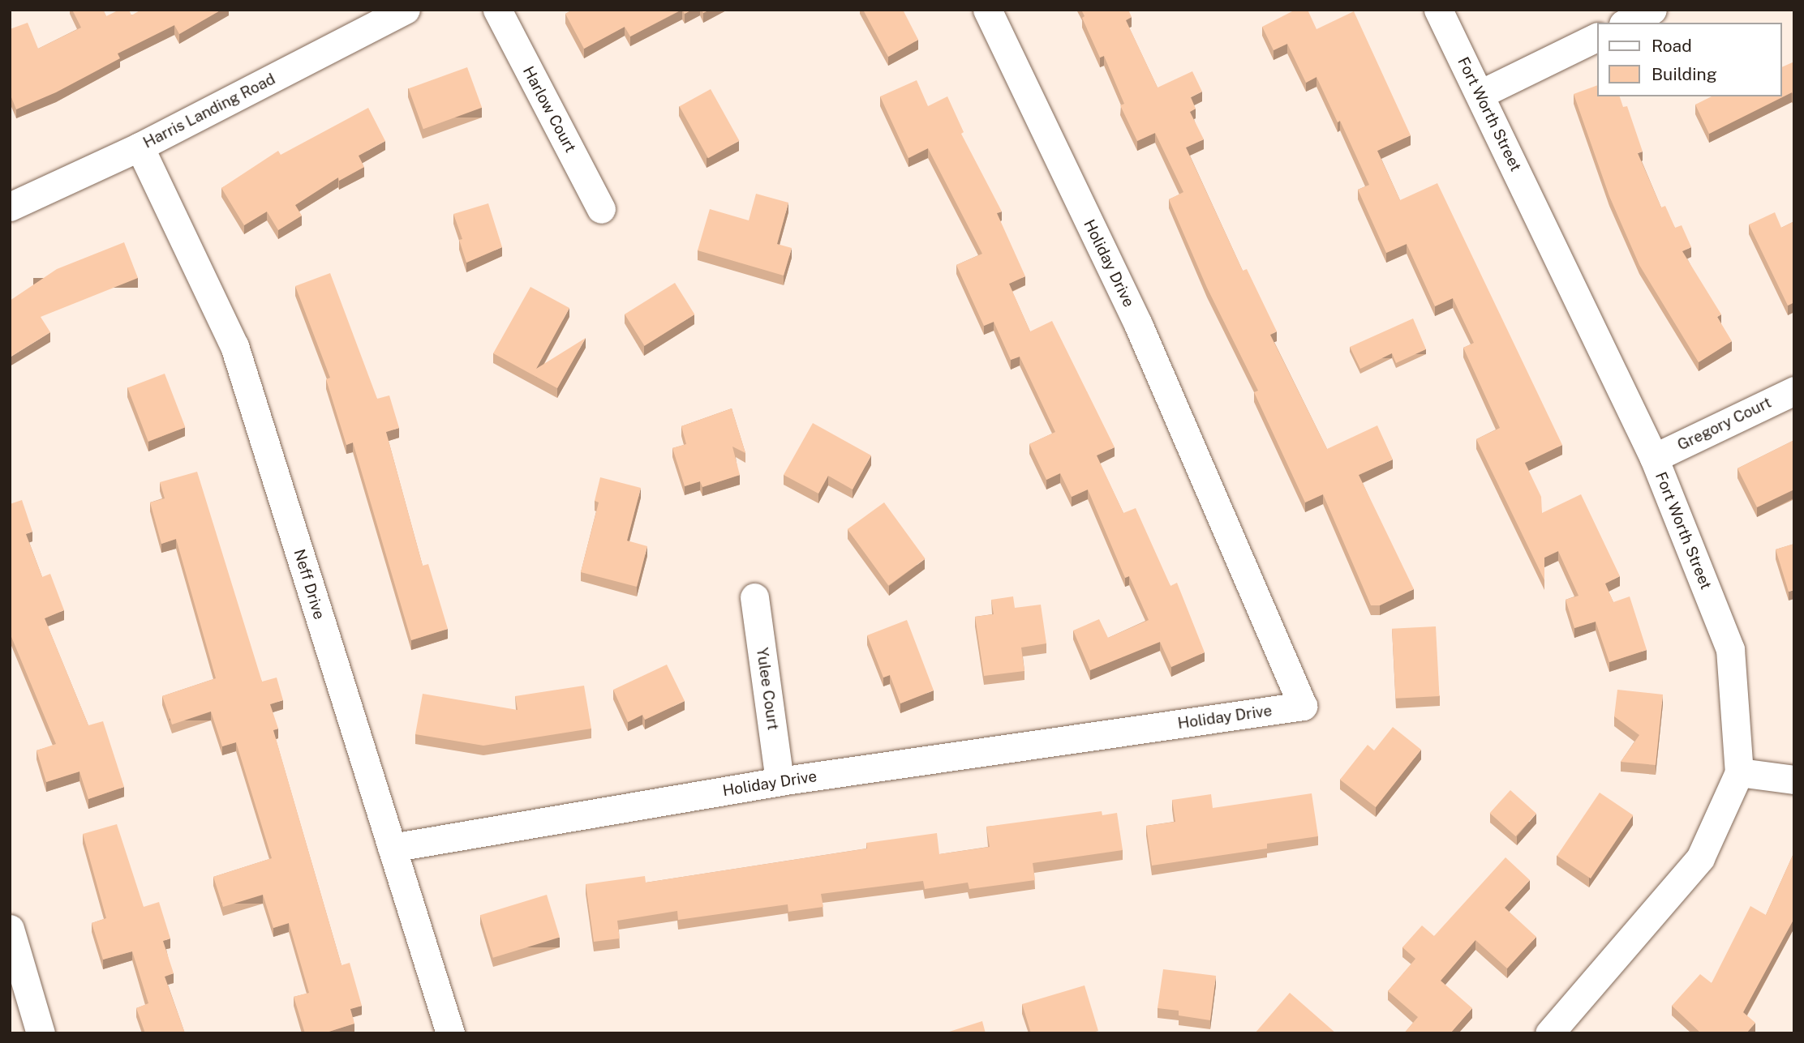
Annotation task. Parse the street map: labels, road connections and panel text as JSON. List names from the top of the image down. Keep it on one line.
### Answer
{"streets":{"street":["Harlow Court","Harris Landing Road","Fort Worth Street","Holiday Drive","Gregory Court","Neff Drive","Yulee Court"]},"crossings":[["Harris Landing Road","Neff Drive"],["Fort Worth Street","Gregory Court"],["Holiday Drive","Neff Drive"],["Holiday Drive","Yulee Court"]],"legend":["Road","Building"]}
